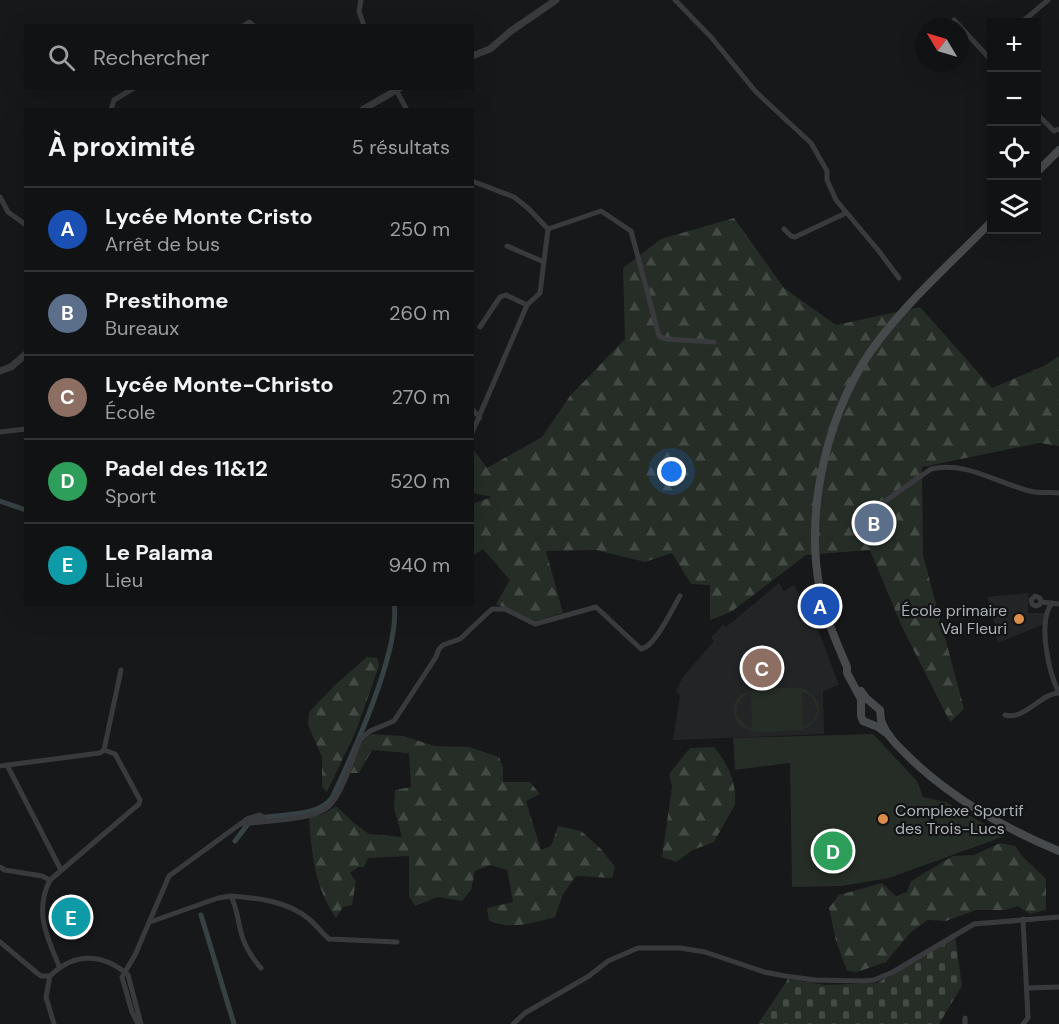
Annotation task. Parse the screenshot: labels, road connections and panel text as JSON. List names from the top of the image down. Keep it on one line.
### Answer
{"places":["École primaire Val Fleuri","Complexe Sportif des Trois-Lucs"],"north":"top left","page":{"map_buttons":["+","−"],"search":"Rechercher","heading":["À proximité","5 résultats"],"list":[{"mark":"A","name":"Lycée Monte Cristo","note":"Arrêt de bus","value":"250 m"},{"mark":"B","name":"Prestihome","note":"Bureaux","value":"260 m"},{"mark":"C","name":"Lycée Monte-Christo","note":"École","value":"270 m"},{"mark":"D","name":"Padel des 11&12","note":"Sport","value":"520 m"},{"mark":"E","name":"Le Palama","note":"Lieu","value":"940 m"}],"pins":["B","A","C","D","E"]}}
